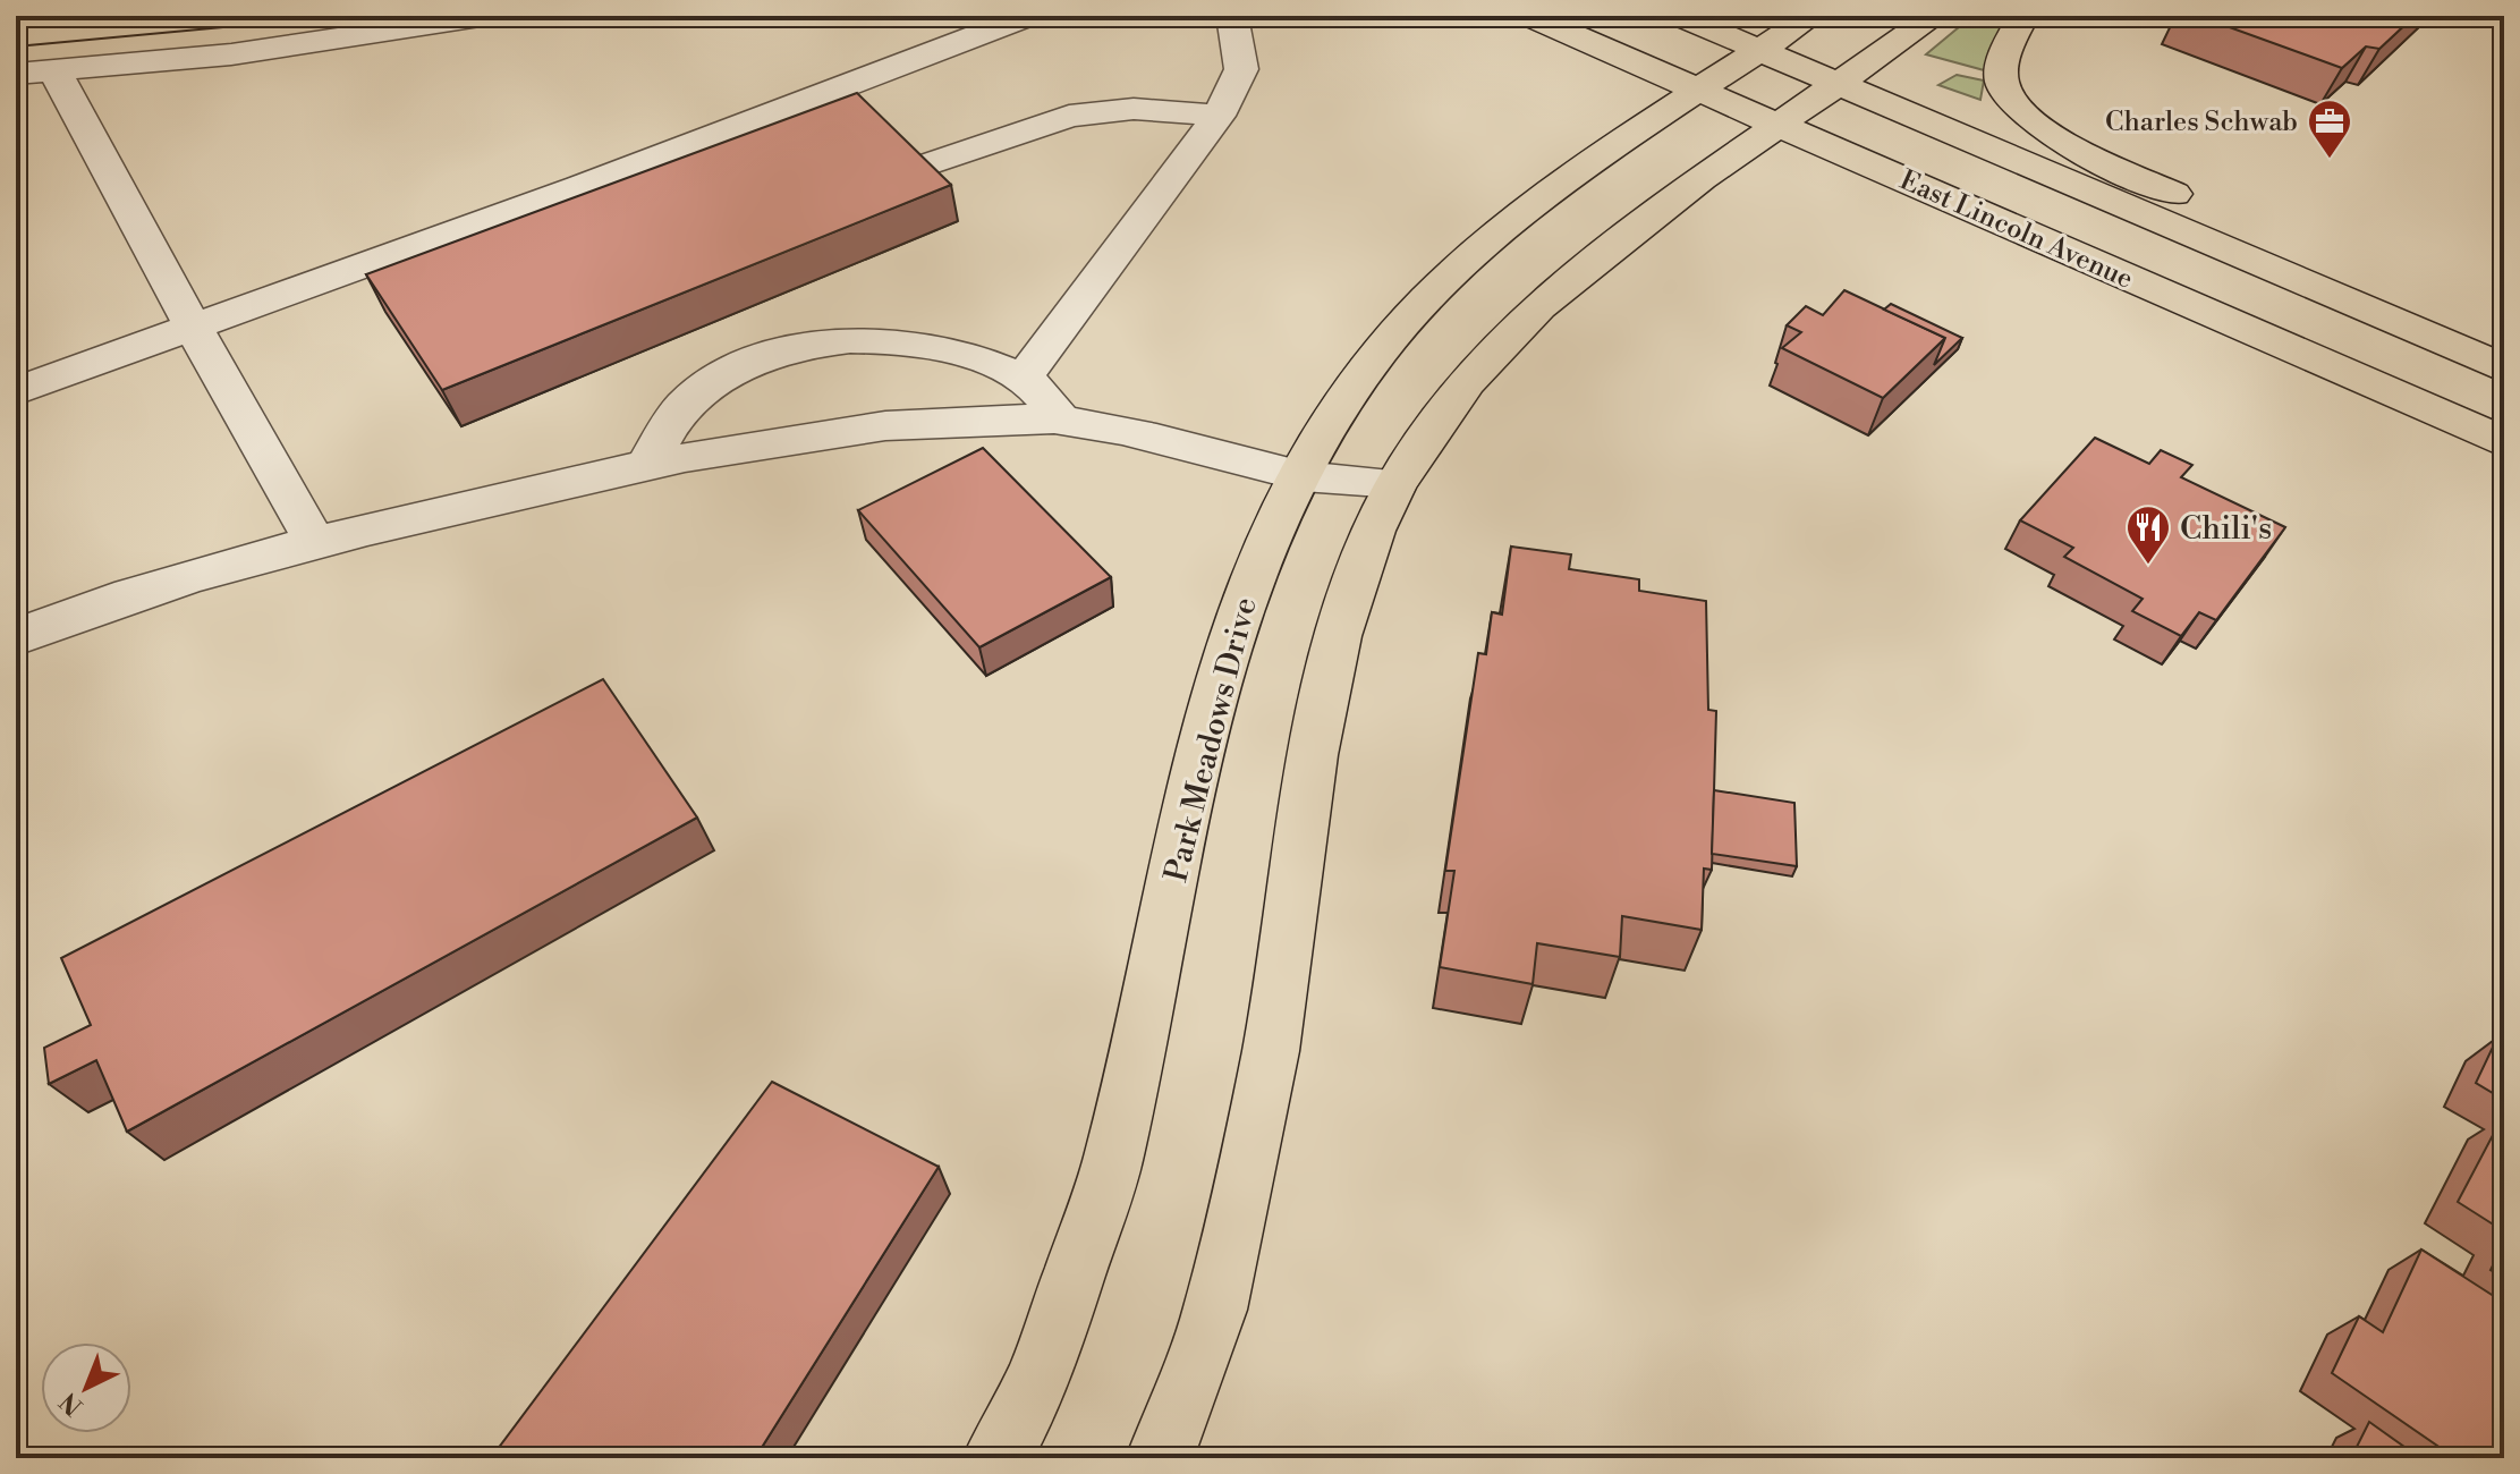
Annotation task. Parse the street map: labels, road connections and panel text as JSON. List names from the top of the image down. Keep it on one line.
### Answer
{"streets":{"main road":["East Lincoln Avenue","Park Meadows Drive"]},"crossings":[["East Lincoln Avenue","Park Meadows Drive"]],"places":{"office":["Charles Schwab"],"restaurant":["Chili's"]},"north":"bottom left"}
